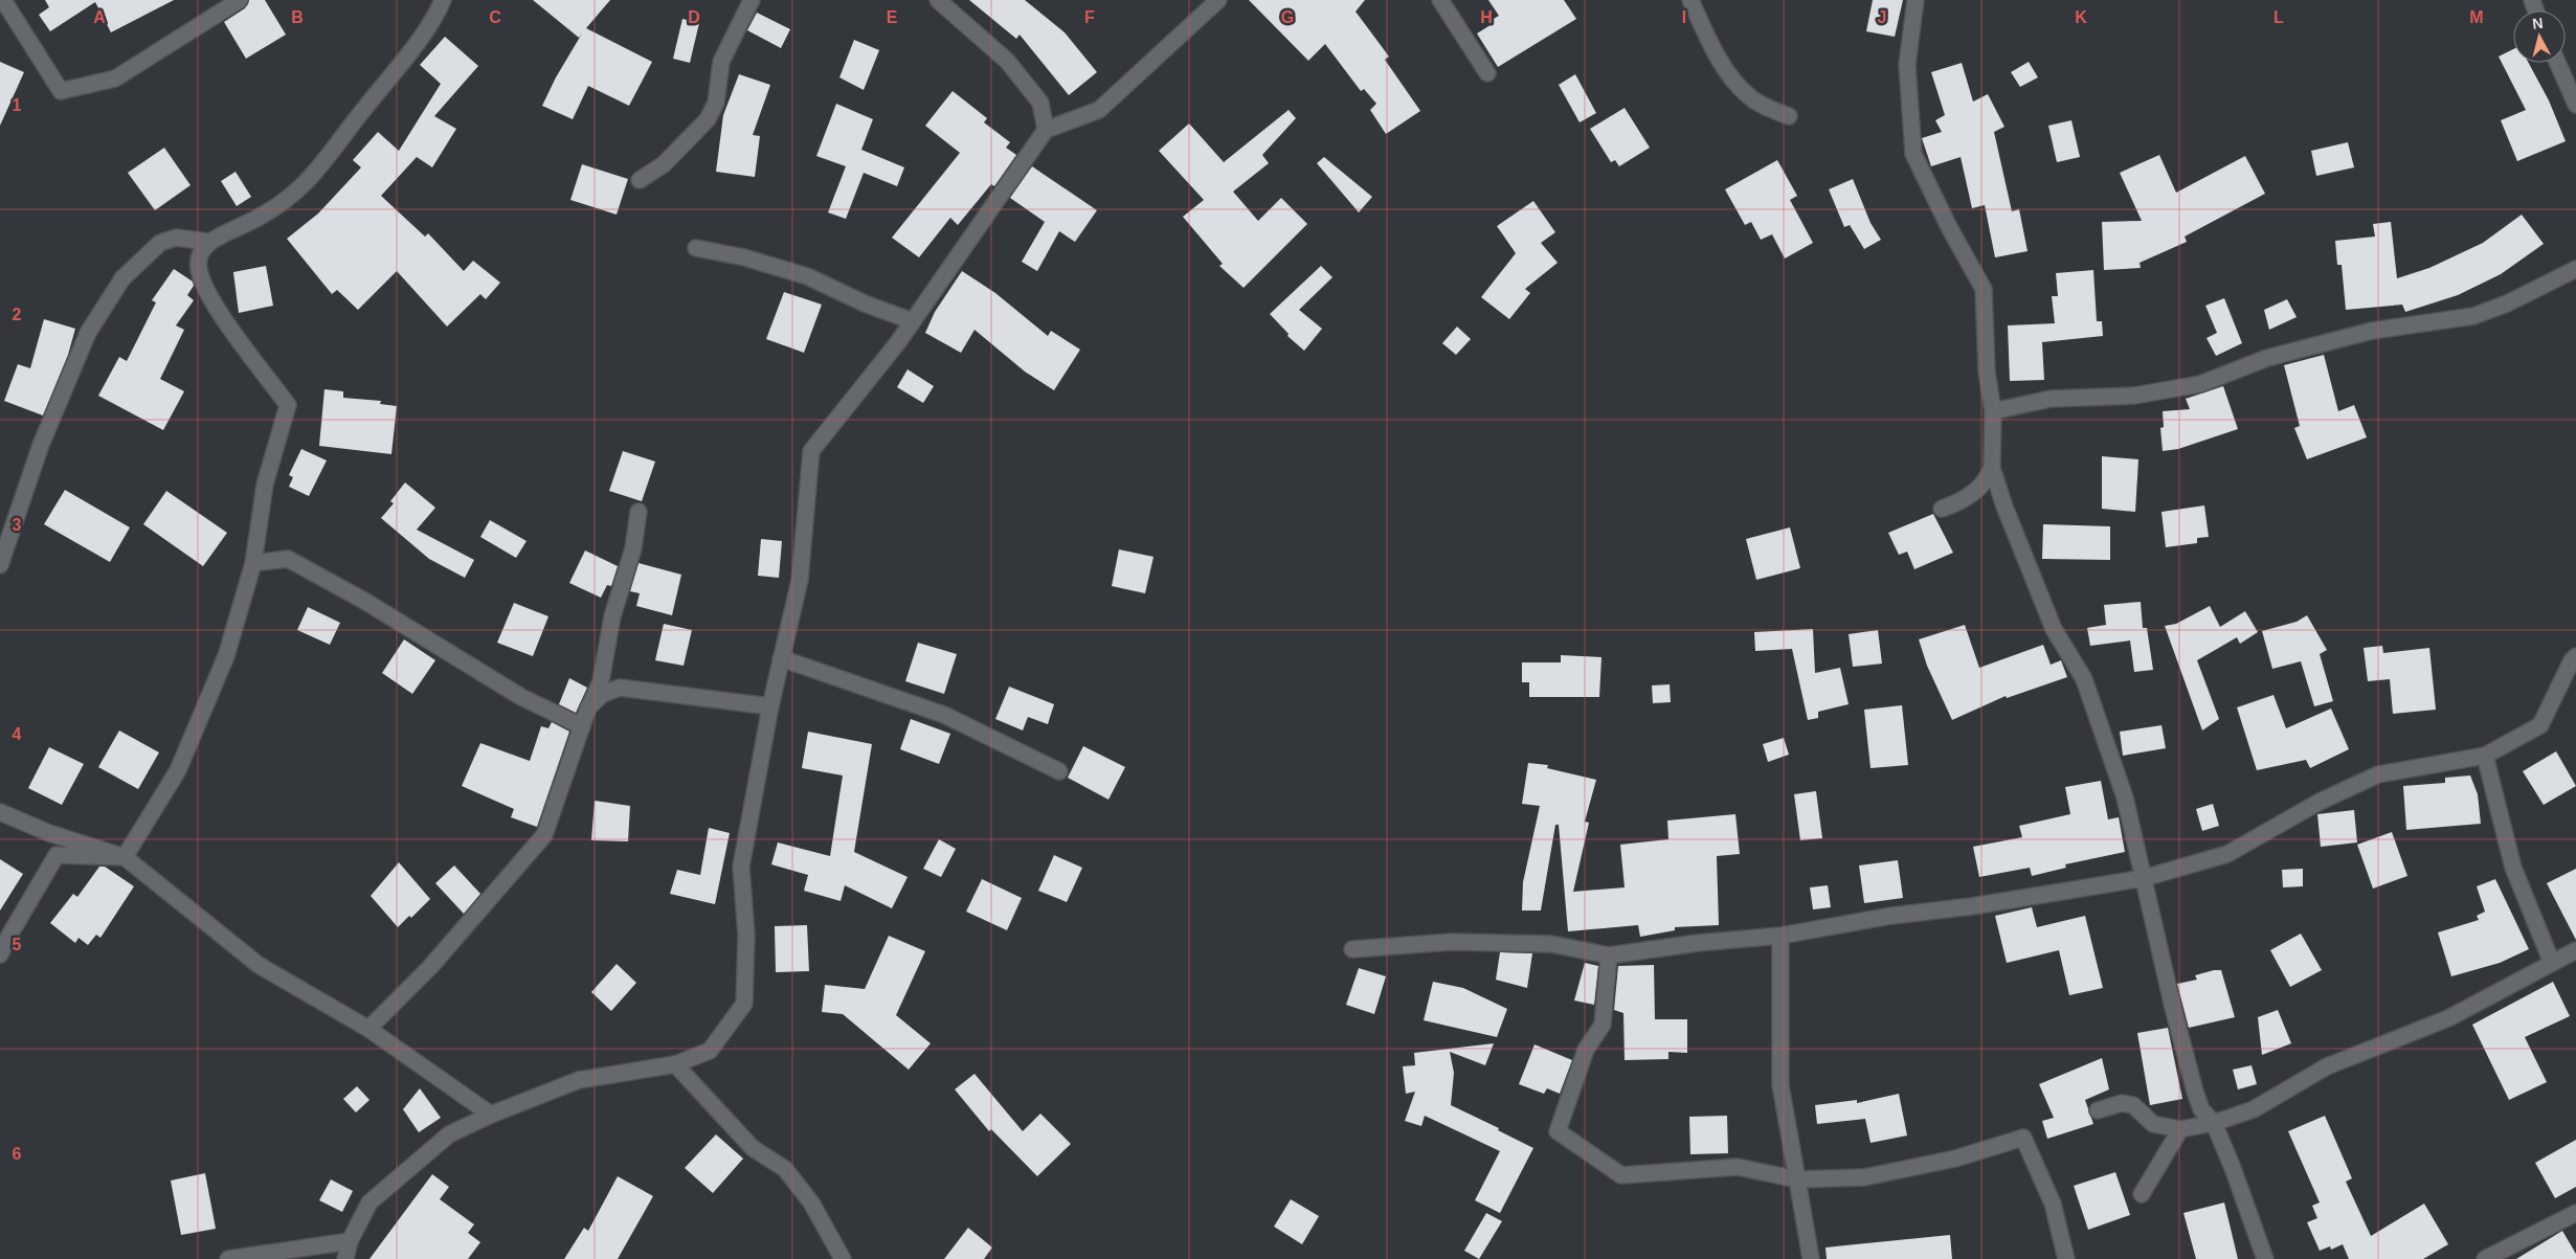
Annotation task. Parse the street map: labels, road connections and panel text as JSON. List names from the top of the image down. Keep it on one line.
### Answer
{"north":"top","grid":{"columns":["A","B","C","D","E","F","G","H","I","J","K","L","M"],"rows":["1","2","3","4","5","6"]}}
